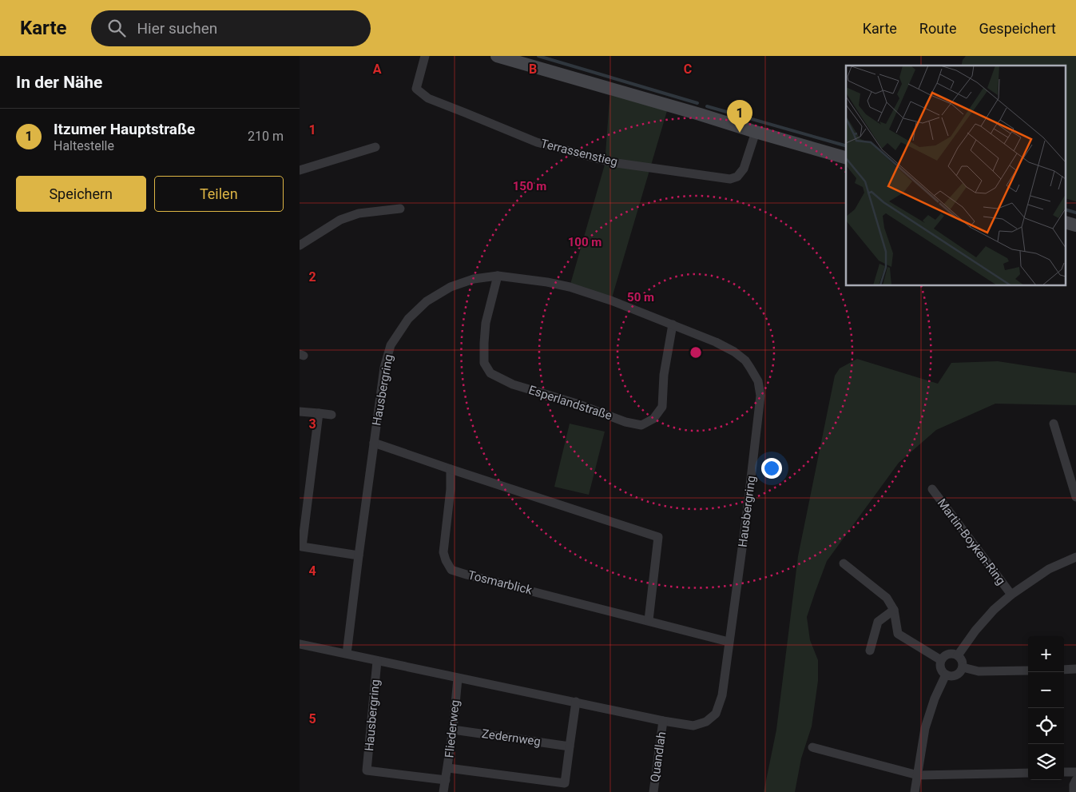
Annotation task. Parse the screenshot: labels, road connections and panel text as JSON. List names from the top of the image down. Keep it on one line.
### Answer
{"streets":{"street":["Terrassenstieg","Hausbergring","Esperlandstraße","Martin-Boyken-Ring","Tosmarblick","Fliederweg","Zedernweg","Quandlah"]},"crossings":[["Hausbergring","Esperlandstraße"],["Hausbergring","Tosmarblick"],["Hausbergring","Fliederweg"],["Hausbergring","Quandlah"],["Fliederweg","Zedernweg"]],"page":{"header":"Karte","search":"Hier suchen","nav":["Karte","Route","Gespeichert"],"heading":"In der Nähe","pins":"1","list":[{"mark":"1","name":"Itzumer Hauptstraße","note":"Haltestelle","value":"210 m"}],"buttons":["Speichern","Teilen"],"map_buttons":["+","−"]},"grid":{"columns":["A","B","C"],"rows":["1","2","3","4","5"]},"rings":["150 m","100 m","50 m"]}
